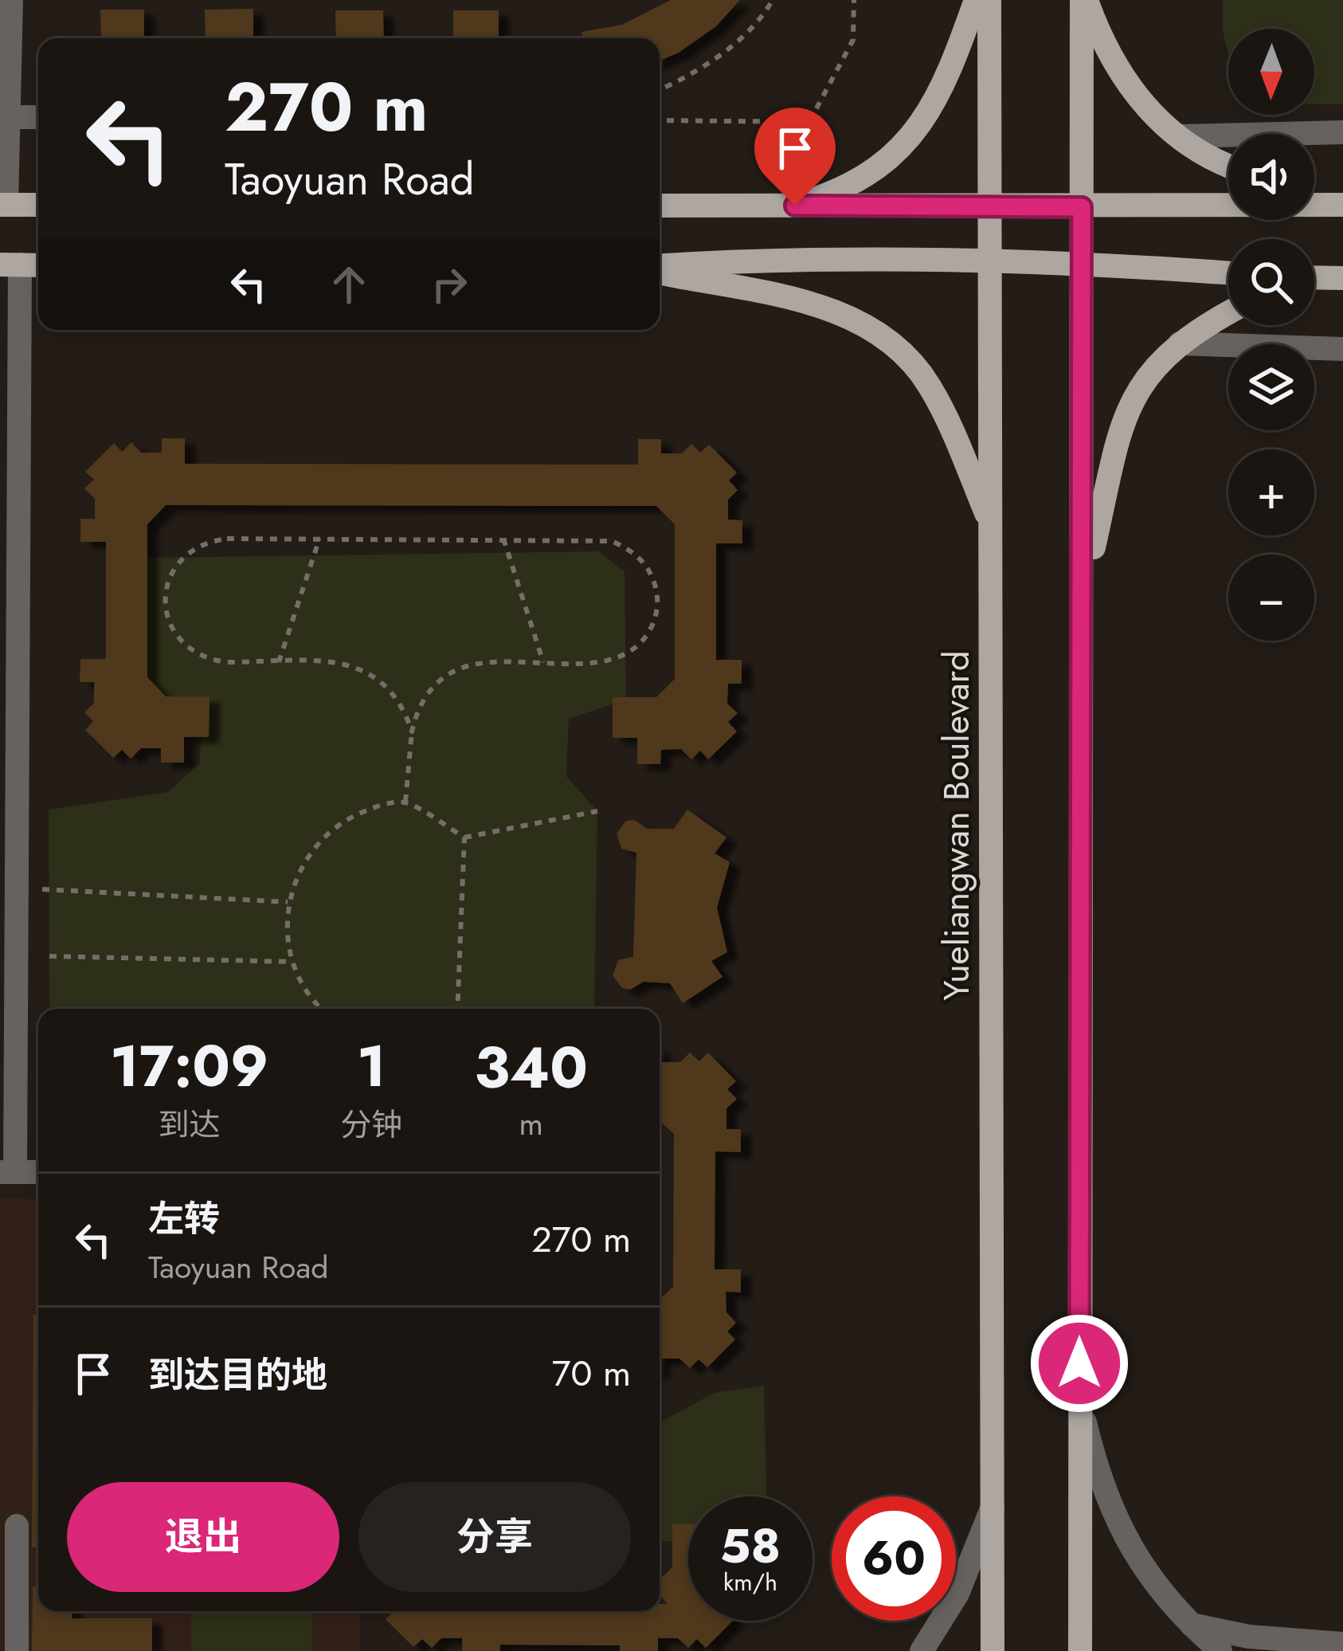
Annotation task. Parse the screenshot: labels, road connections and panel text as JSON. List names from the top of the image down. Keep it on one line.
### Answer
{"streets":{"main road":["Yueliangwan Boulevard"]},"north":"bottom","page":{"map_buttons":["+","−"],"turn":["270 m","Taoyuan Road"],"eta":["17:09","到达","1","分钟","340","m"],"list":[{"name":"左转","note":"Taoyuan Road","value":"270 m"},{"name":"到达目的地","value":"70 m"}],"buttons":["退出","分享"],"speed":"58 km/h","limit":"60"}}
